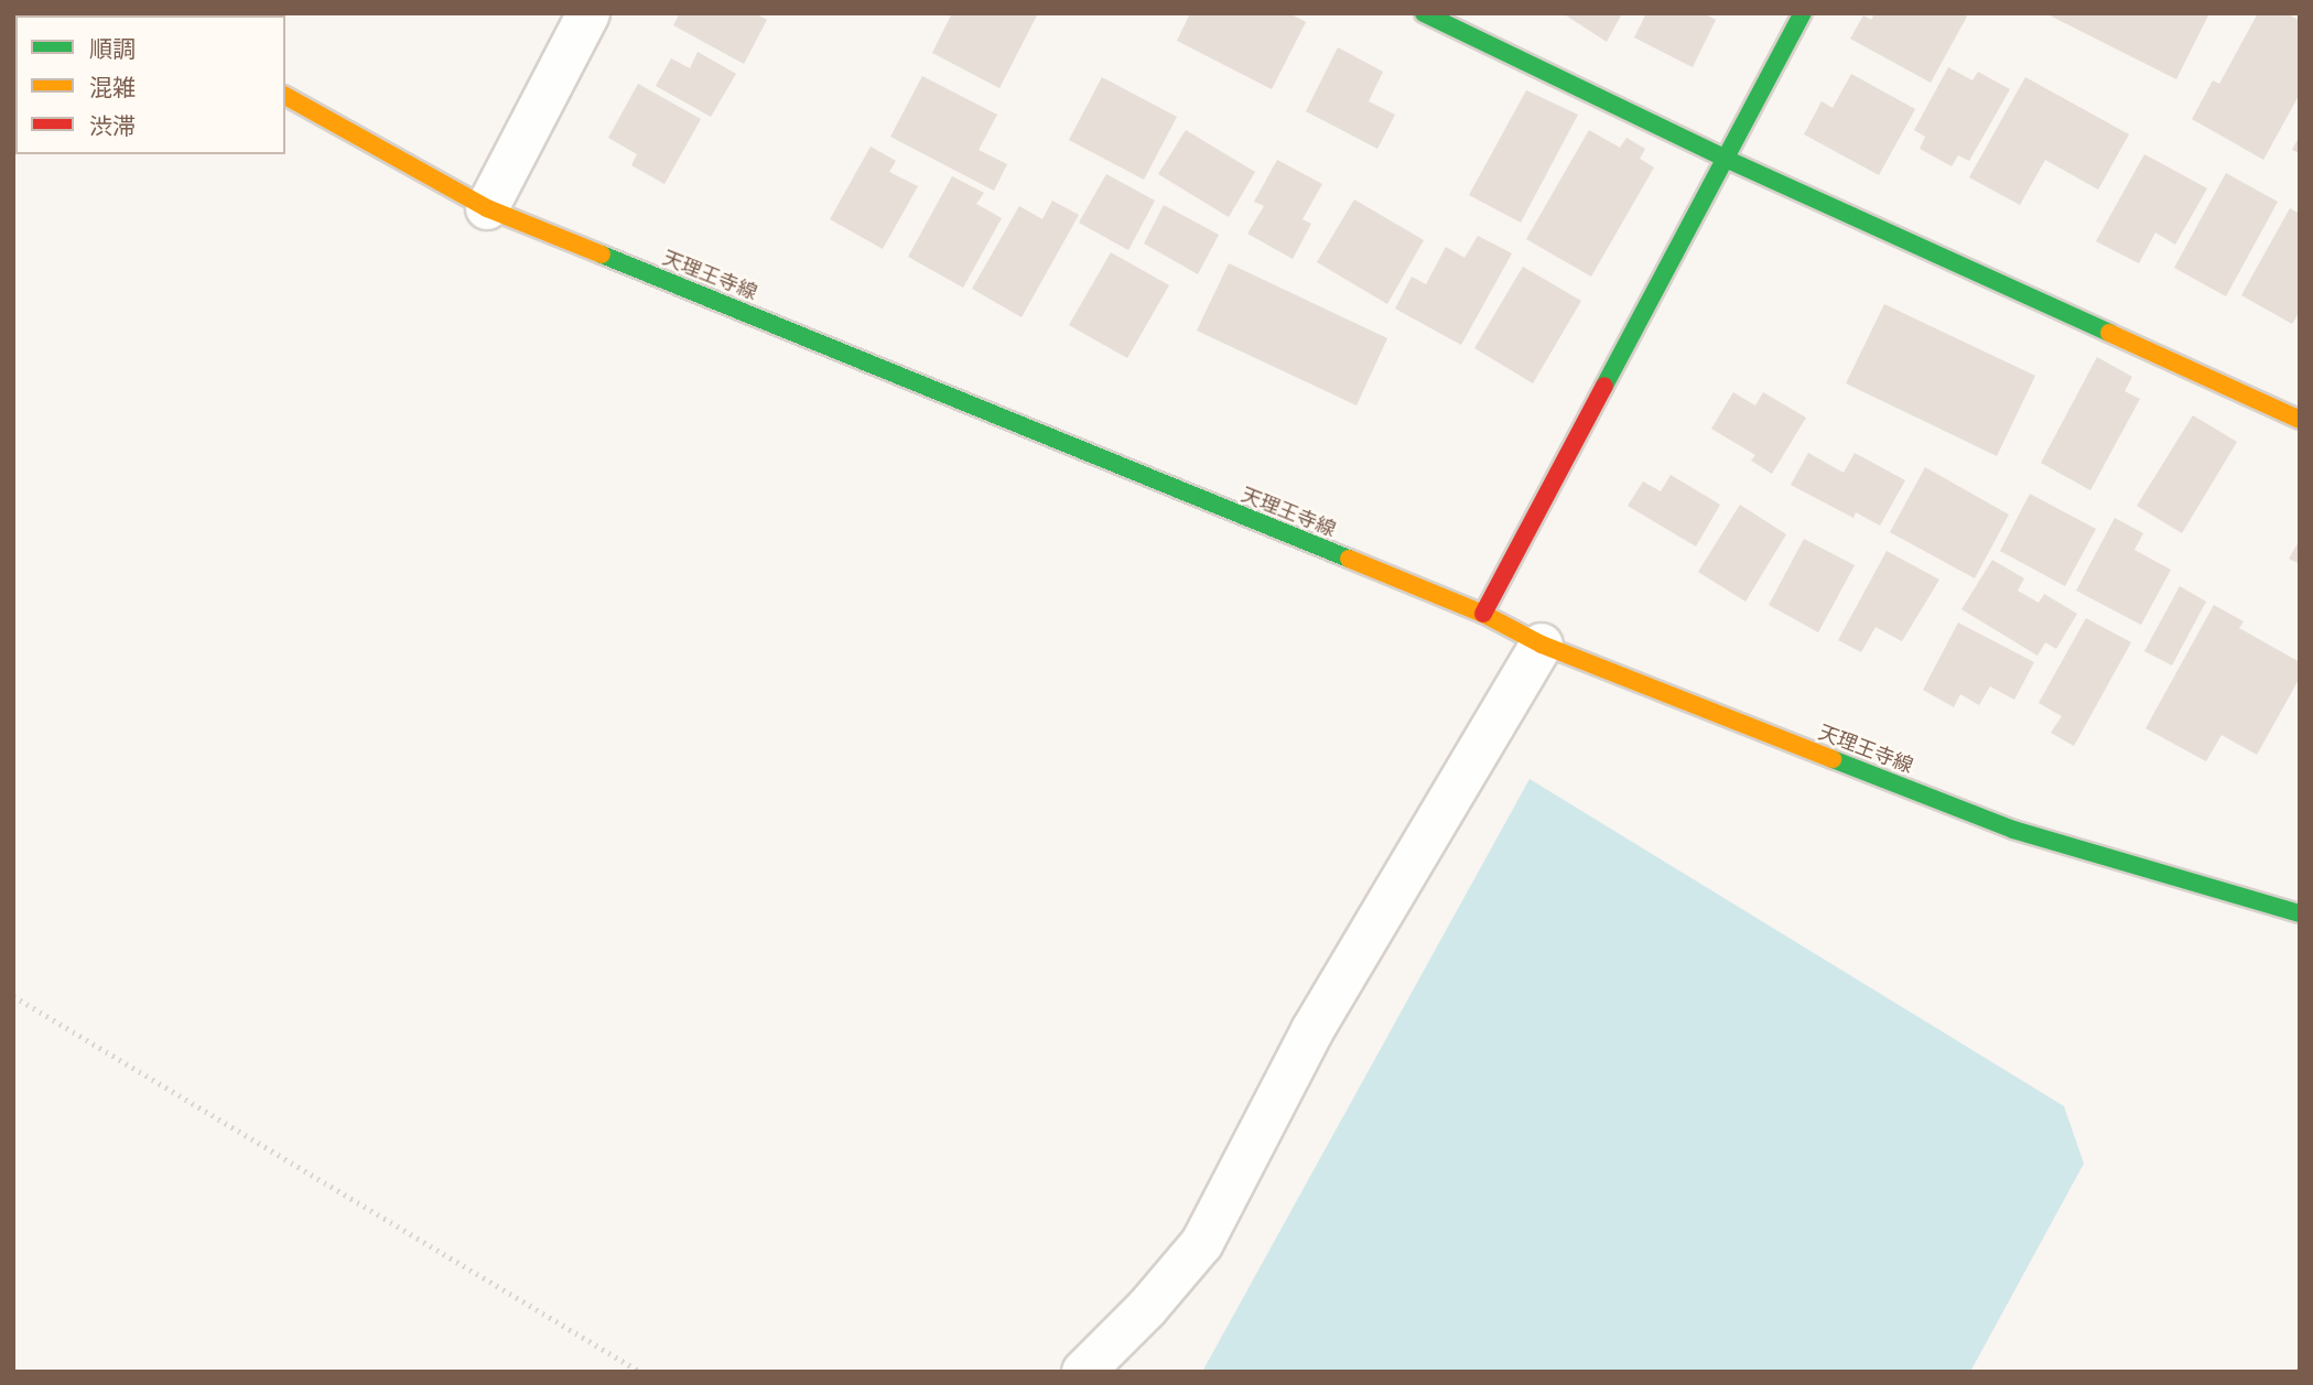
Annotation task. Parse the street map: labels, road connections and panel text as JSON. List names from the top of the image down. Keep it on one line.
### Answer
{"streets":{"main road":["天理王寺線"]},"legend":["順調","混雑","渋滞"]}
